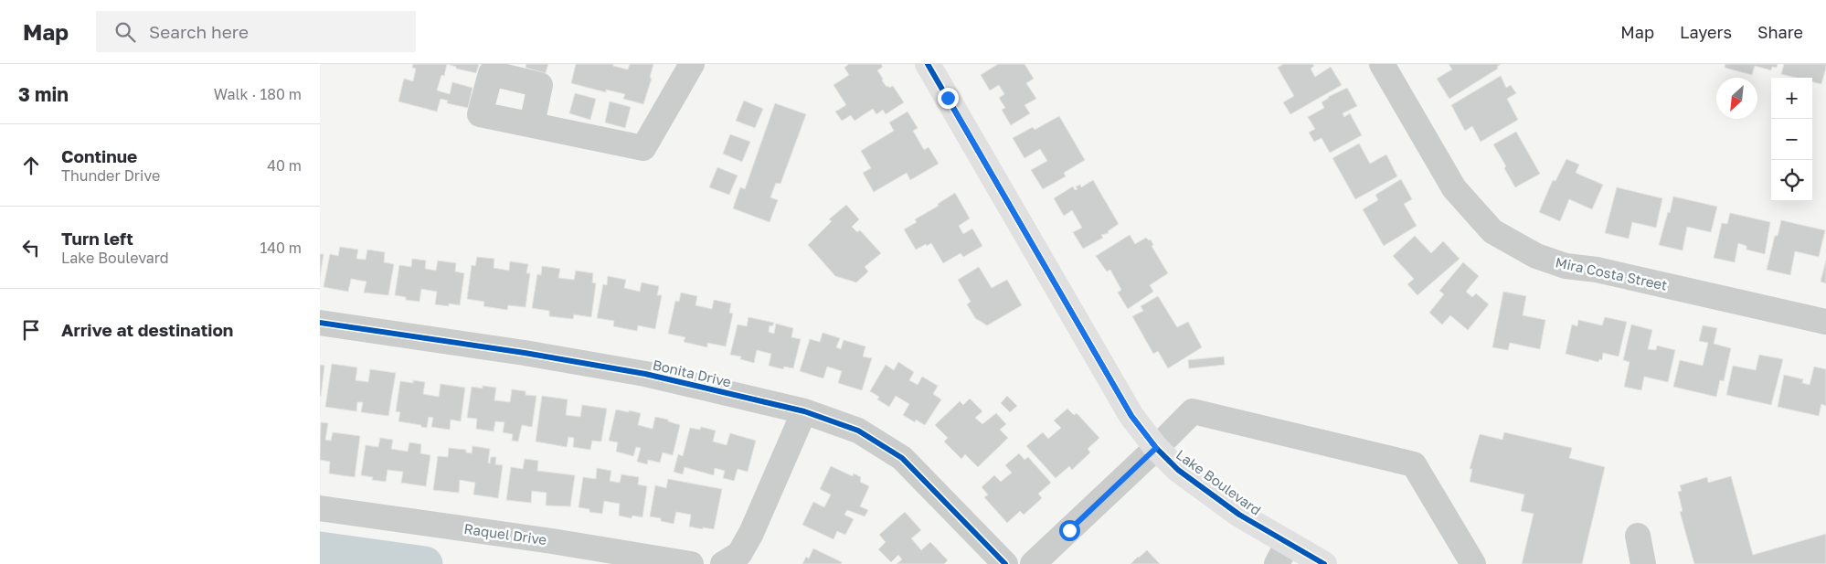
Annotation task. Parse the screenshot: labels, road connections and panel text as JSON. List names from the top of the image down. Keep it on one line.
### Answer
{"streets":{"main road":["Lake Boulevard"],"street":["Mira Costa Street","Bonita Drive","Raquel Drive"]},"north":"bottom left","page":{"header":"Map","search":"Search here","nav":["Map","Layers","Share"],"heading":["3 min","Walk · 180 m"],"map_buttons":["+","−"],"list":[["Continue","Thunder Drive","40 m"],["Turn left","Lake Boulevard","140 m"],"Arrive at destination"]}}
